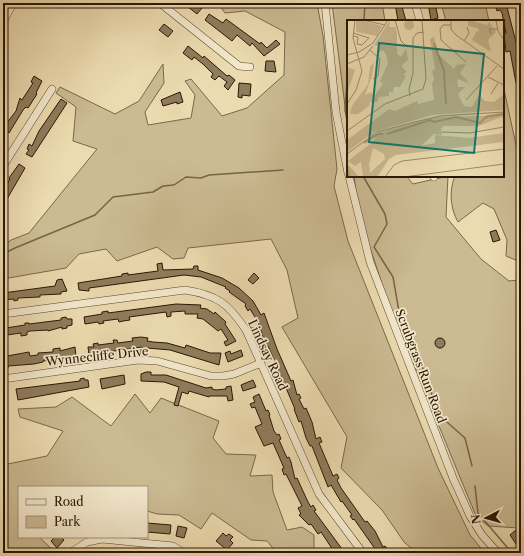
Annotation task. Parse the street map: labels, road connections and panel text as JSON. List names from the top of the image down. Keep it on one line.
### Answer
{"streets":{"street":["Lindsay Road","Wynnecliffe Drive","Scrubgrass Run Road"]},"crossings":[["Lindsay Road","Wynnecliffe Drive"]],"legend":["Road","Park"],"north":"left"}
